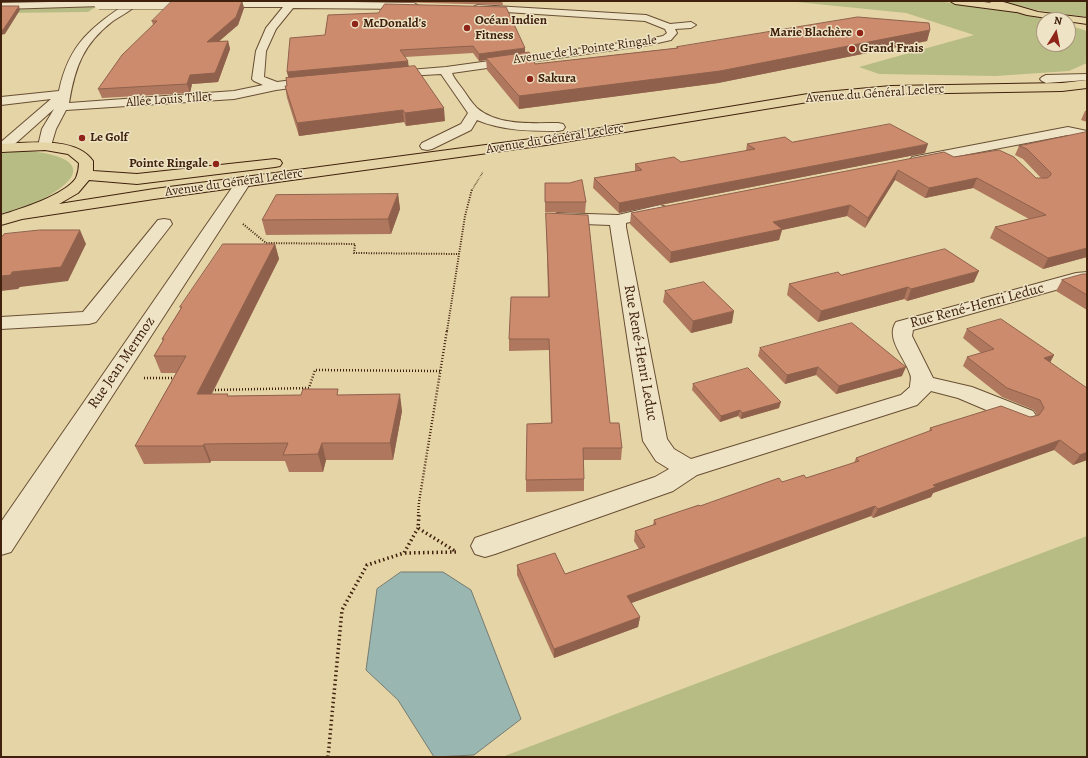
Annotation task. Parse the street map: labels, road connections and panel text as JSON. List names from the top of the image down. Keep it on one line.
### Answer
{"streets":{"main road":["Avenue du Général Leclerc"],"street":["Avenue de la Pointe Ringale","Allée Louis Tillet","Rue René-Henri Leduc","Rue Jean Mermoz"]},"crossings":[["Avenue du Général Leclerc","Rue Jean Mermoz"]],"places":["McDonald's","Océan Indien Fitness","Marie Blachère","Grand Frais","Sakura","Le Golf","Pointe Ringale"],"north":"top"}
